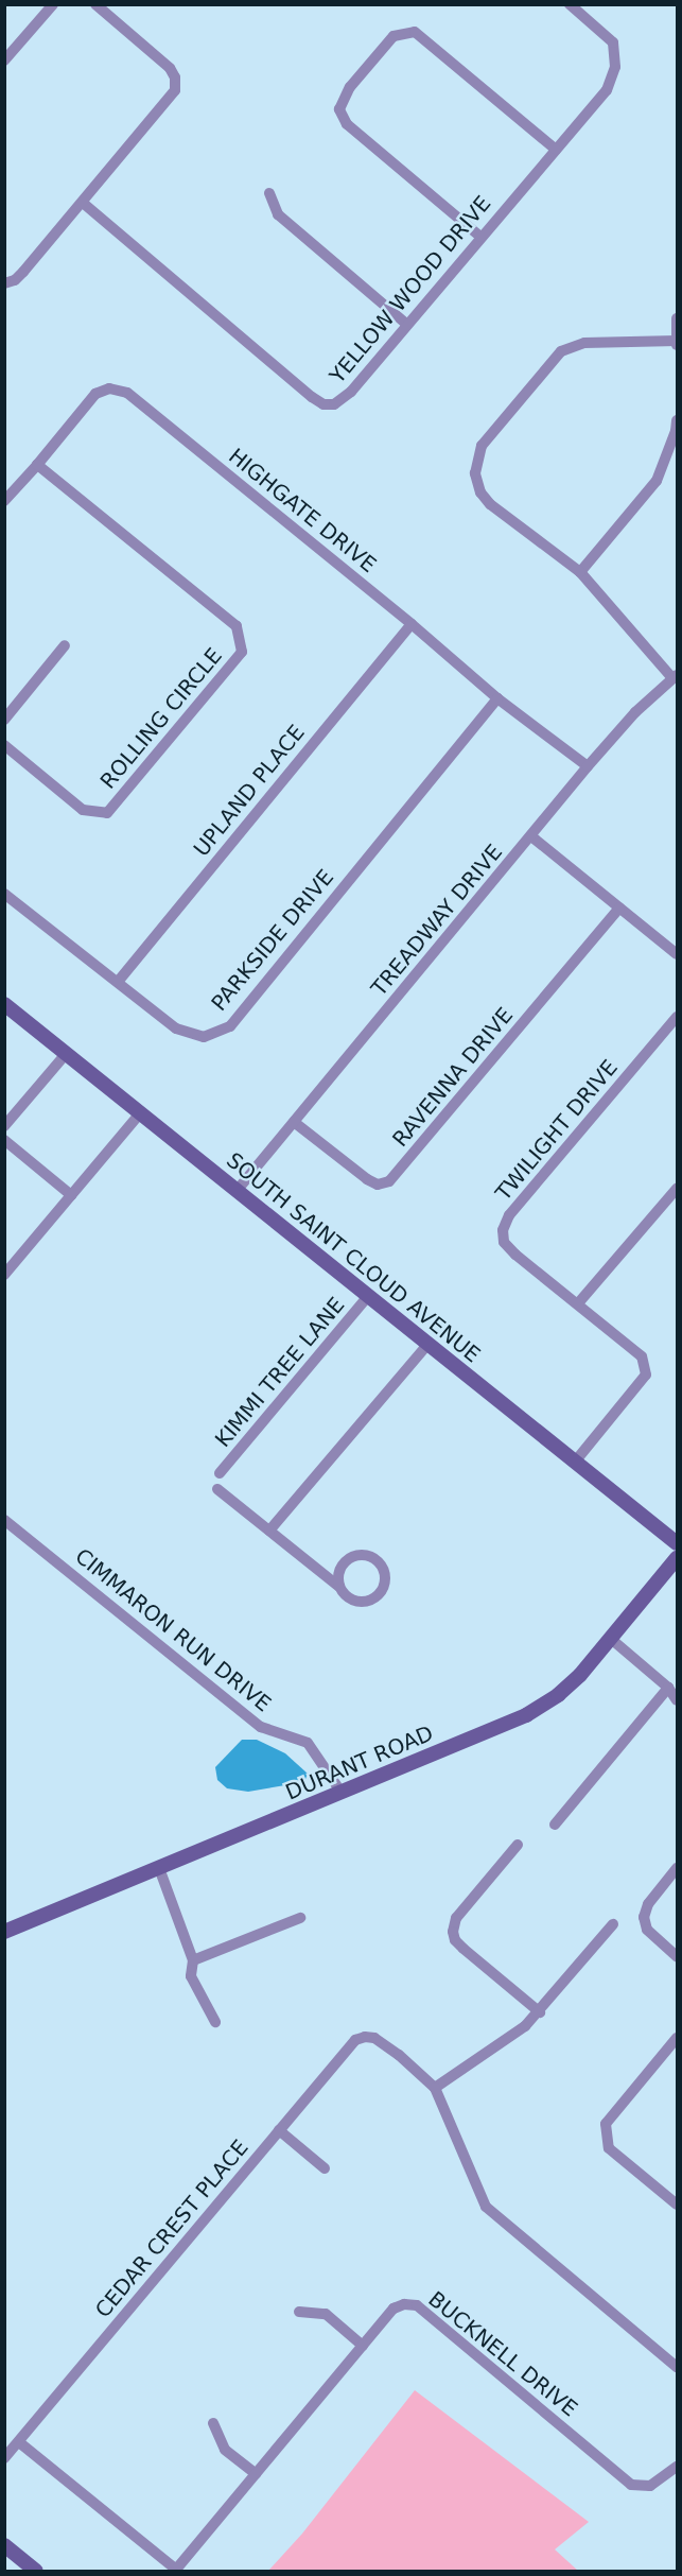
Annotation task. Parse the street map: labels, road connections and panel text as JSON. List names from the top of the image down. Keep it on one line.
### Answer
{"streets":{"street":["YELLOW WOOD DRIVE","HIGHGATE DRIVE","ROLLING CIRCLE","UPLAND PLACE","TREADWAY DRIVE","PARKSIDE DRIVE","RAVENNA DRIVE","TWILIGHT DRIVE","SOUTH SAINT CLOUD AVENUE","KIMMI TREE LANE","CIMMARON RUN DRIVE","DURANT ROAD","CEDAR CREST PLACE","BUCKNELL DRIVE"]},"crossings":[["HIGHGATE DRIVE","ROLLING CIRCLE"],["HIGHGATE DRIVE","UPLAND PLACE"],["HIGHGATE DRIVE","TREADWAY DRIVE"],["HIGHGATE DRIVE","PARKSIDE DRIVE"],["UPLAND PLACE","PARKSIDE DRIVE"],["TREADWAY DRIVE","RAVENNA DRIVE"],["TREADWAY DRIVE","SOUTH SAINT CLOUD AVENUE"],["TWILIGHT DRIVE","SOUTH SAINT CLOUD AVENUE"],["SOUTH SAINT CLOUD AVENUE","KIMMI TREE LANE"],["CIMMARON RUN DRIVE","DURANT ROAD"]]}
